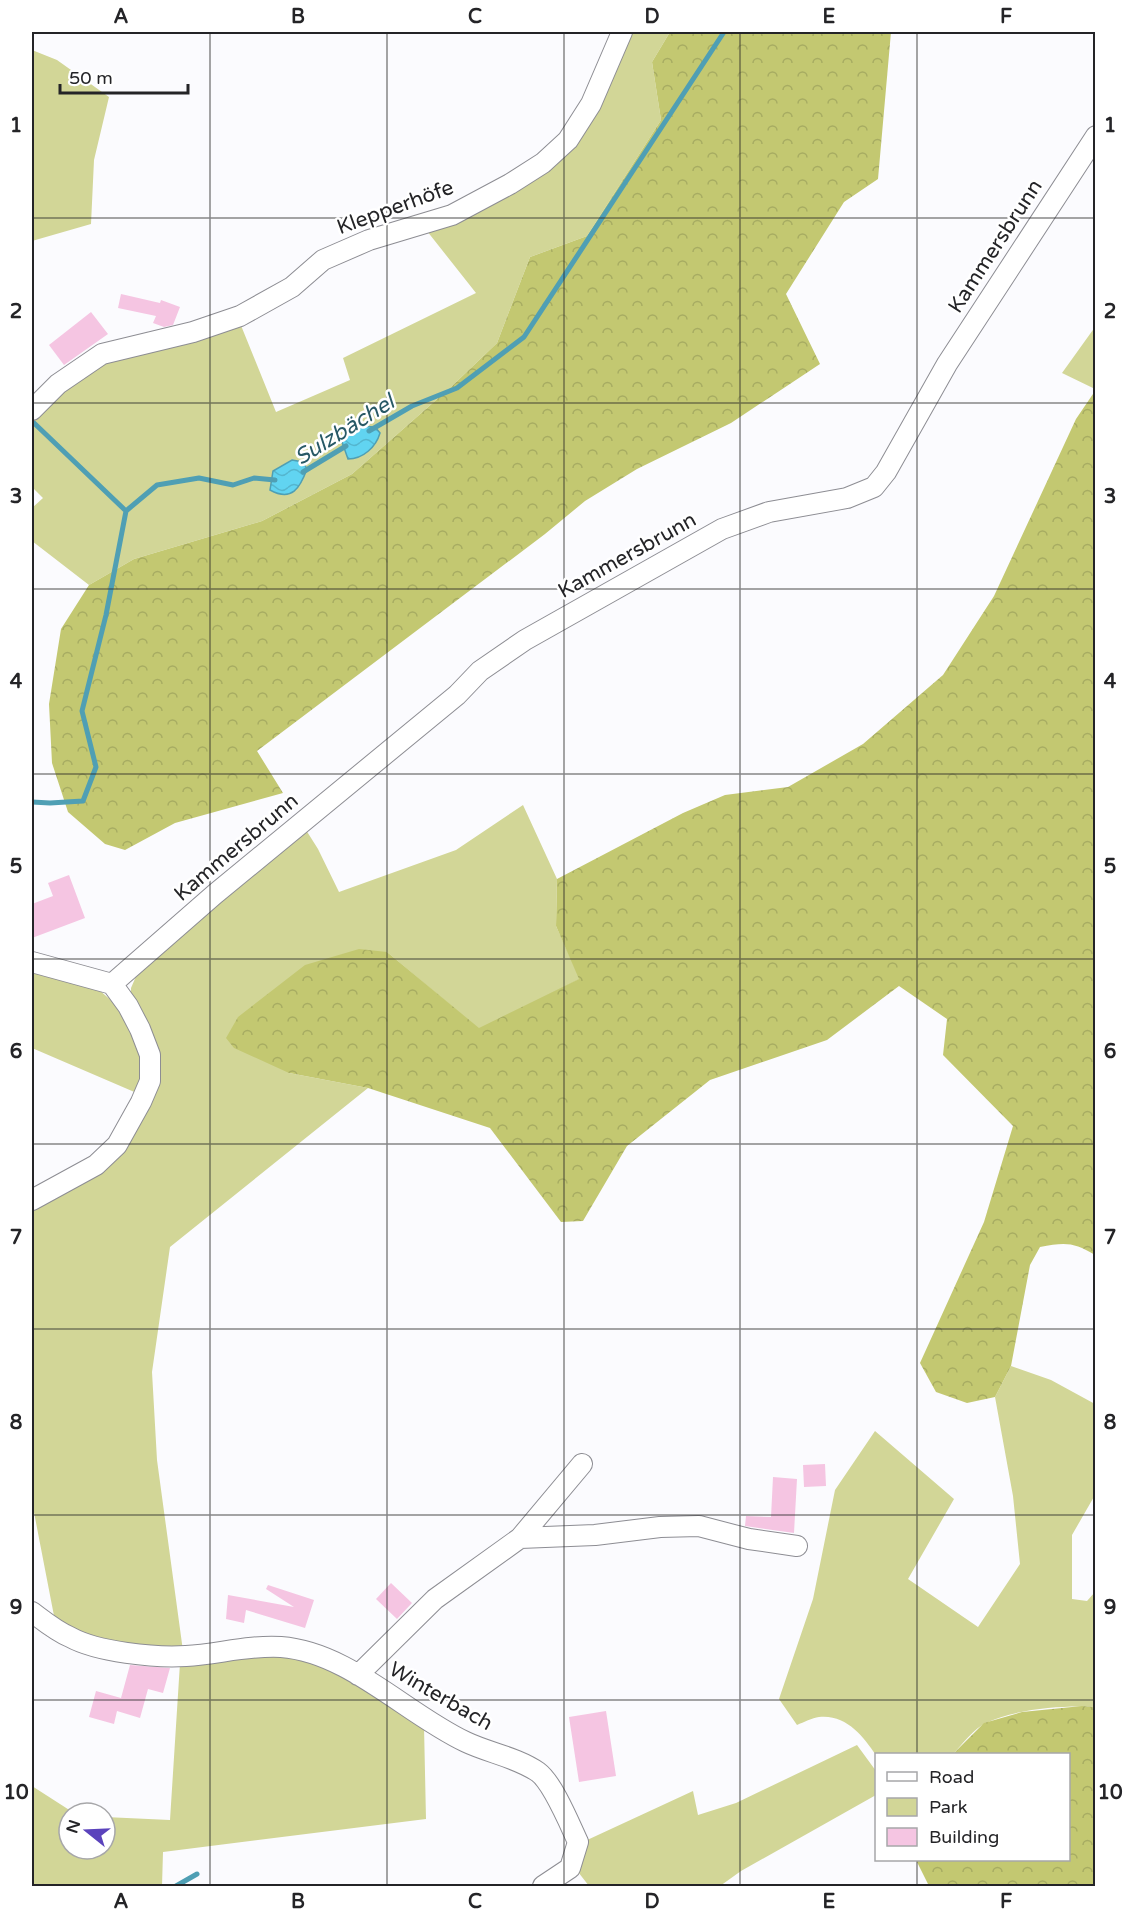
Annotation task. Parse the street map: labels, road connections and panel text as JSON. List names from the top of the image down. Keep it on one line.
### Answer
{"streets":{"street":["Klepperhöfe","Kammersbrunn","Winterbach"]},"water":["Sulzbächel"],"legend":["Road","Park","Building"],"scale_bar":"50 m","north":"left","grid":{"columns":["A","B","C","D","E","F"],"rows":["1","2","3","4","5","6","7","8","9","10"]}}
